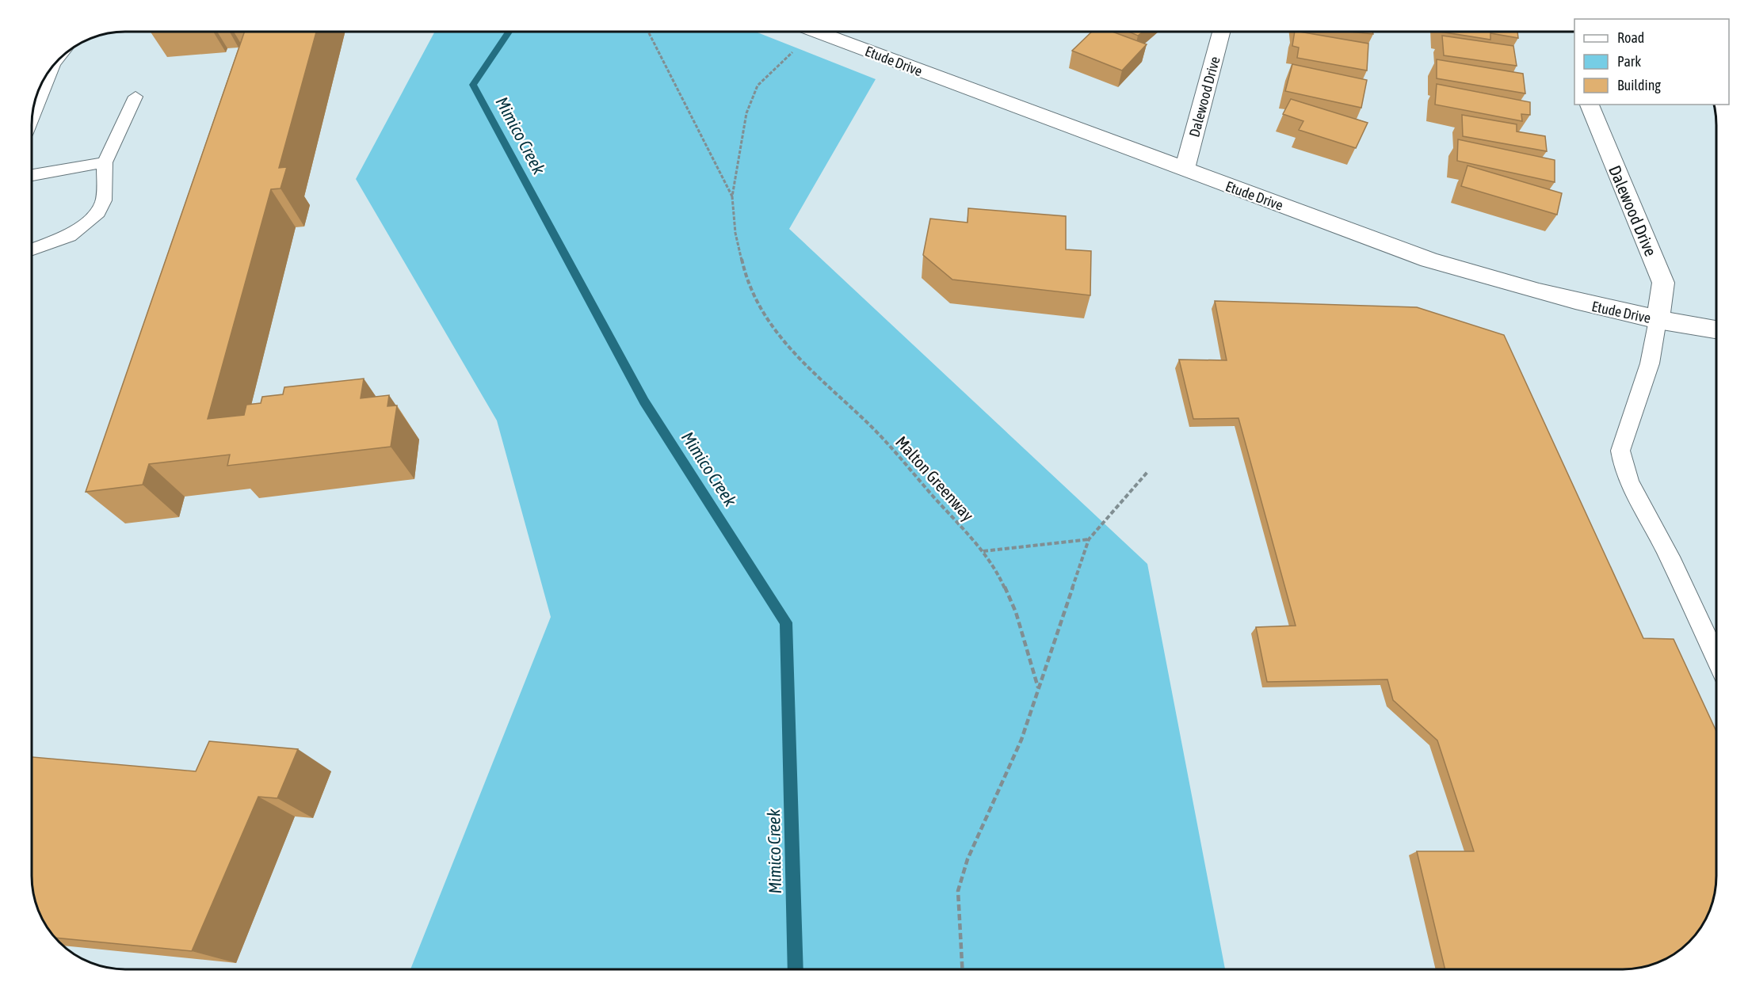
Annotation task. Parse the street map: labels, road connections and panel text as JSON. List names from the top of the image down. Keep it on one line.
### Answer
{"streets":{"street":["Etude Drive","Dalewood Drive"],"path":["Malton Greenway"]},"crossings":[["Etude Drive","Dalewood Drive"]],"water":["Mimico Creek"],"legend":["Road","Park","Building"]}
